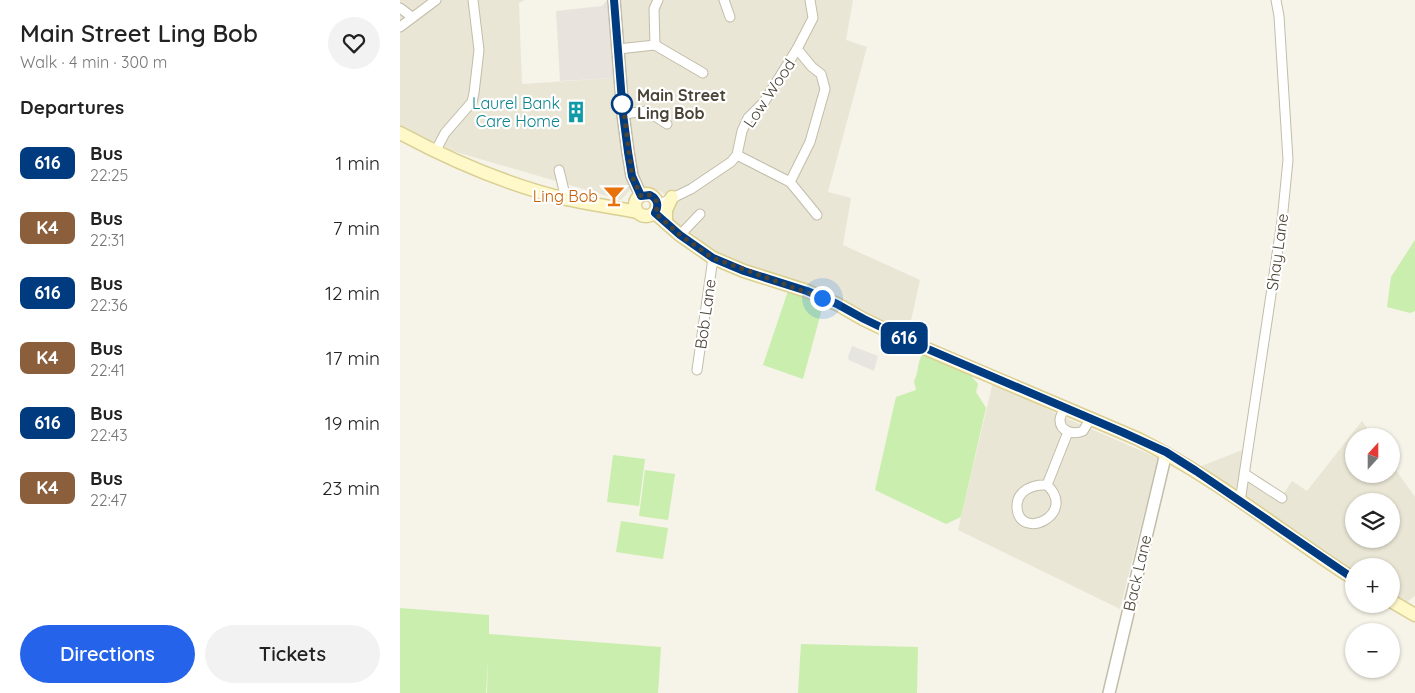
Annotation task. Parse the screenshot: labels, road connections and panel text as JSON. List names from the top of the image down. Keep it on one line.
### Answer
{"streets":{"street":["Low Wood","Shay Lane","Bob Lane","Back Lane"]},"places":{"other":["Main Street Ling Bob"],"building":["Laurel Bank Care Home"],"bar":["Ling Bob"]},"lines":["bus line 616"],"north":"top","page":{"heading":[["Main Street Ling Bob","Walk · 4 min · 300 m"],"Departures"],"on_map":"616","list":[{"mark":"616","name":"Bus","note":"22:25","value":"1 min"},{"mark":"K4","name":"Bus","note":"22:31","value":"7 min"},{"mark":"616","name":"Bus","note":"22:36","value":"12 min"},{"mark":"K4","name":"Bus","note":"22:41","value":"17 min"},{"mark":"616","name":"Bus","note":"22:43","value":"19 min"},{"mark":"K4","name":"Bus","note":"22:47","value":"23 min"}],"map_buttons":["+","−"],"buttons":["Directions","Tickets"]}}
